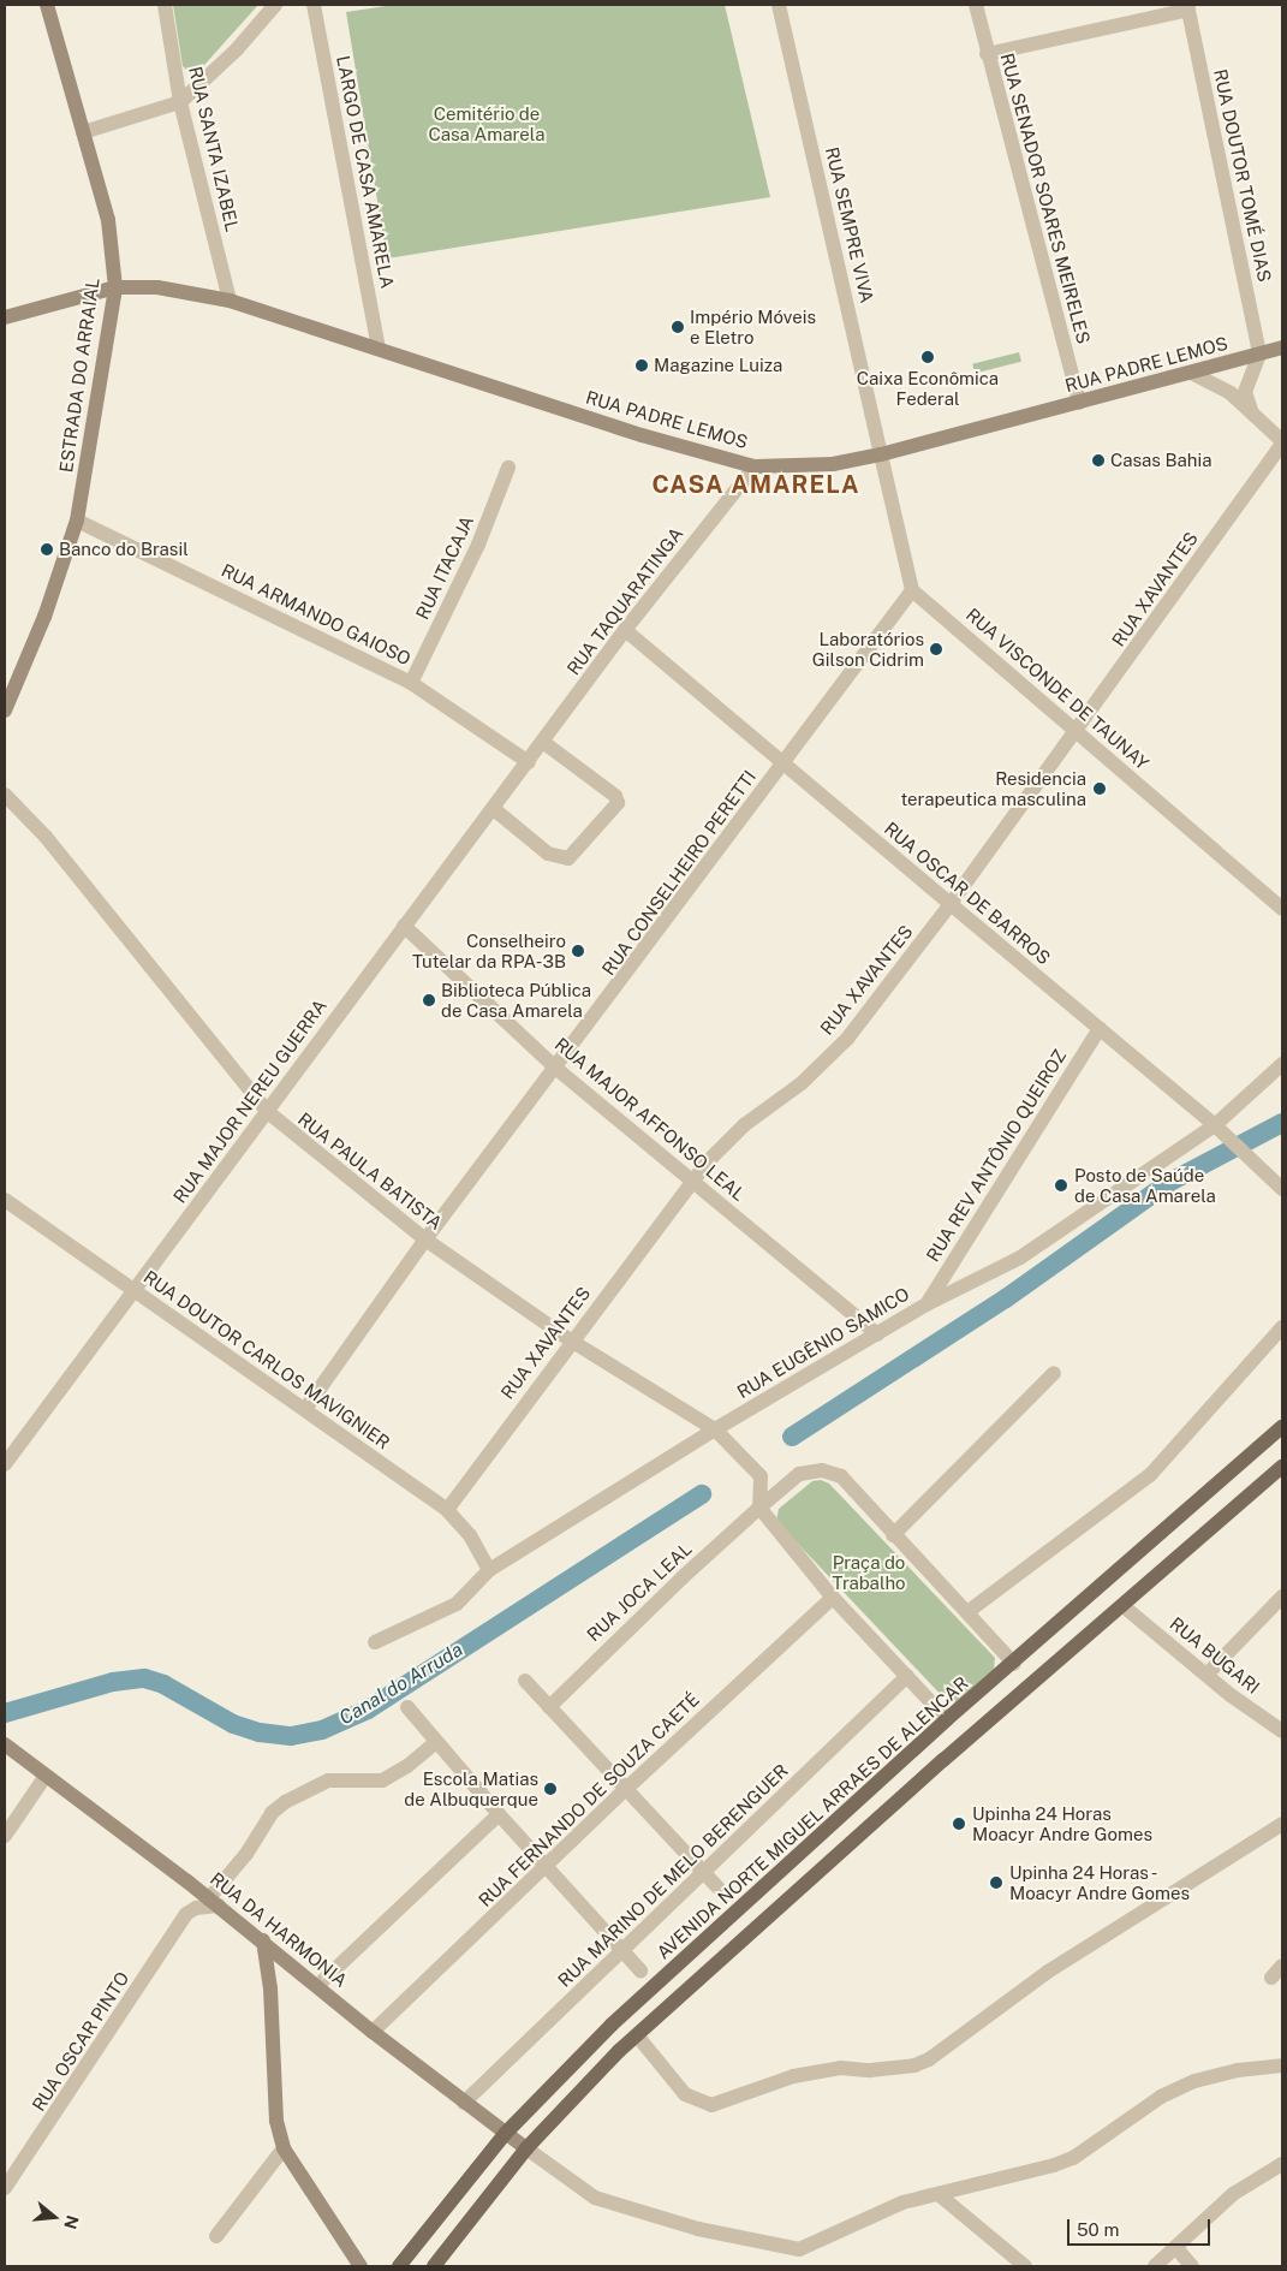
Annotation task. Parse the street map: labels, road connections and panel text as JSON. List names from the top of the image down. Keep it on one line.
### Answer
{"streets":{"main road":["RUA PADRE LEMOS","ESTRADA DO ARRAIAL","AVENIDA NORTE MIGUEL ARRAES DE ALENCAR","RUA DA HARMONIA"],"street":["RUA SANTA IZABEL","LARGO DE CASA AMARELA","RUA DOUTOR TOMÉ DIAS","RUA SENADOR SOARES MEIRELES","RUA SEMPRE VIVA","RUA ITACAJA","RUA XAVANTES","RUA TAQUARATINGA","RUA ARMANDO GAIOSO","RUA VISCONDE DE TAUNAY","RUA CONSELHEIRO PERETTI","RUA OSCAR DE BARROS","RUA MAJOR NEREU GUERRA","RUA MAJOR AFFONSO LEAL","RUA REV ANTÔNIO QUEIROZ","RUA PAULA BATISTA","RUA EUGÊNIO SAMICO","RUA DOUTOR CARLOS MAVIGNIER","RUA JOCA LEAL","RUA BUGARI","RUA FERNANDO DE SOUZA CAETÉ","RUA MARINO DE MELO BERENGUER","RUA OSCAR PINTO"]},"crossings":[["RUA SANTA IZABEL","RUA PADRE LEMOS"],["LARGO DE CASA AMARELA","RUA PADRE LEMOS"],["RUA DOUTOR TOMÉ DIAS","RUA PADRE LEMOS"],["RUA SENADOR SOARES MEIRELES","RUA PADRE LEMOS"],["RUA SEMPRE VIVA","RUA PADRE LEMOS"],["RUA PADRE LEMOS","ESTRADA DO ARRAIAL"],["RUA PADRE LEMOS","RUA TAQUARATINGA"],["ESTRADA DO ARRAIAL","RUA ARMANDO GAIOSO"],["RUA ITACAJA","RUA ARMANDO GAIOSO"],["RUA XAVANTES","RUA VISCONDE DE TAUNAY"],["RUA XAVANTES","RUA OSCAR DE BARROS"],["RUA XAVANTES","RUA MAJOR AFFONSO LEAL"],["RUA XAVANTES","RUA PAULA BATISTA"],["RUA XAVANTES","RUA DOUTOR CARLOS MAVIGNIER"],["RUA TAQUARATINGA","RUA ARMANDO GAIOSO"],["RUA TAQUARATINGA","RUA OSCAR DE BARROS"],["RUA TAQUARATINGA","RUA MAJOR NEREU GUERRA"],["RUA ARMANDO GAIOSO","RUA MAJOR NEREU GUERRA"],["RUA VISCONDE DE TAUNAY","RUA CONSELHEIRO PERETTI"],["RUA CONSELHEIRO PERETTI","RUA OSCAR DE BARROS"],["RUA CONSELHEIRO PERETTI","RUA MAJOR AFFONSO LEAL"],["RUA CONSELHEIRO PERETTI","RUA PAULA BATISTA"],["RUA CONSELHEIRO PERETTI","RUA DOUTOR CARLOS MAVIGNIER"],["RUA OSCAR DE BARROS","RUA REV ANTÔNIO QUEIROZ"],["RUA OSCAR DE BARROS","RUA EUGÊNIO SAMICO"],["RUA MAJOR NEREU GUERRA","RUA MAJOR AFFONSO LEAL"],["RUA MAJOR NEREU GUERRA","RUA PAULA BATISTA"],["RUA MAJOR NEREU GUERRA","RUA DOUTOR CARLOS MAVIGNIER"],["RUA MAJOR AFFONSO LEAL","RUA EUGÊNIO SAMICO"],["RUA REV ANTÔNIO QUEIROZ","RUA EUGÊNIO SAMICO"],["RUA PAULA BATISTA","RUA EUGÊNIO SAMICO"],["RUA PAULA BATISTA","RUA JOCA LEAL"],["RUA EUGÊNIO SAMICO","RUA DOUTOR CARLOS MAVIGNIER"],["RUA FERNANDO DE SOUZA CAETÉ","RUA DA HARMONIA"],["AVENIDA NORTE MIGUEL ARRAES DE ALENCAR","RUA DA HARMONIA"],["RUA MARINO DE MELO BERENGUER","RUA DA HARMONIA"],["RUA DA HARMONIA","RUA OSCAR PINTO"]],"districts":["CASA AMARELA"],"water":["Canal do Arruda"],"parks":["Cemitério de Casa Amarela","Praça do Trabalho"],"places":["Império Móveis e Eletro","Caixa Econômica Federal","Magazine Luiza","Casas Bahia","Banco do Brasil","Laboratórios Gilson Cidrim","Residencia terapeutica masculina","Conselheiro Tutelar da RPA-3B","Biblioteca Pública de Casa Amarela","Posto de Saúde de Casa Amarela","Escola Matias de Albuquerque","Upinha 24 Horas Moacyr Andre Gomes","Upinha 24 Horas - Moacyr Andre Gomes"],"scale_bar":"50 m","north":"right"}
